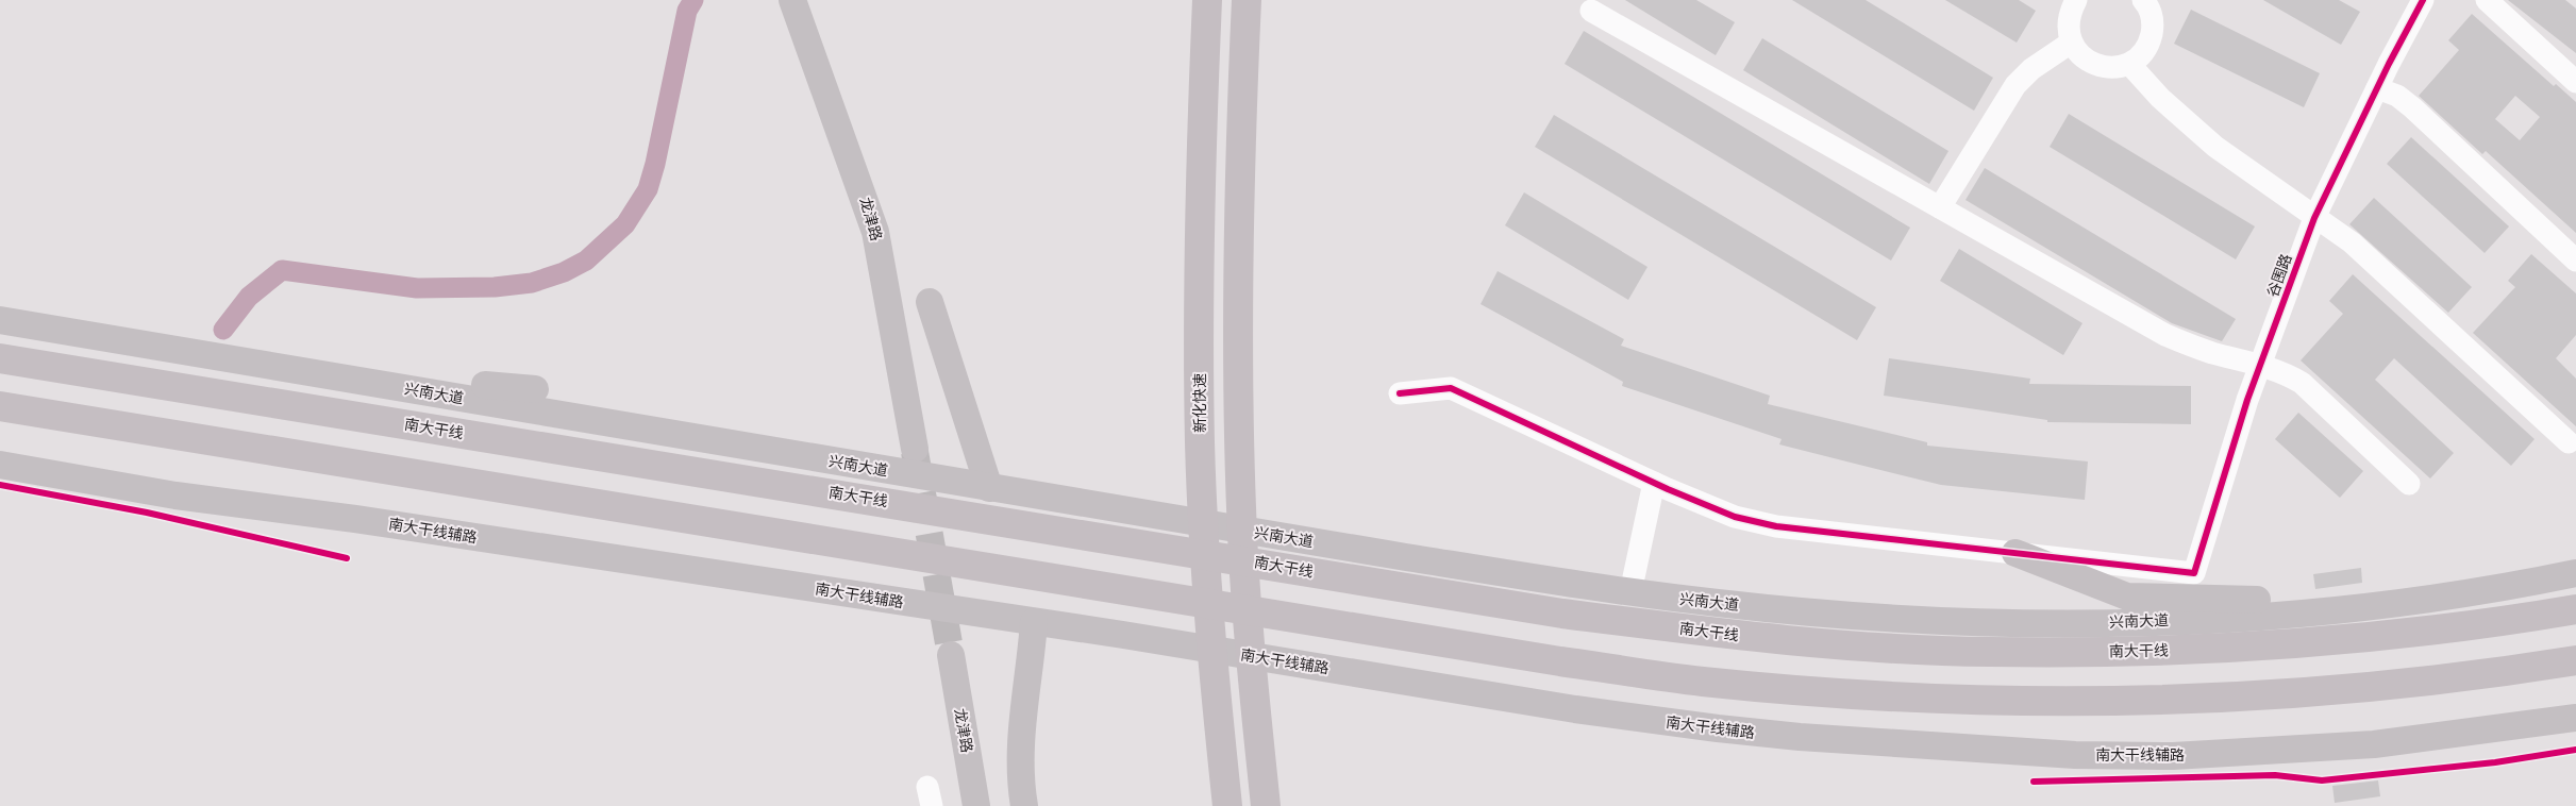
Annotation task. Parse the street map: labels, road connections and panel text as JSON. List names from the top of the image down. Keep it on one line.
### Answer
{"streets":{"highway":["新化快速","南大干线"],"main road":["龙津路","兴南大道","南大干线辅路"],"street":["谷围路"]}}
